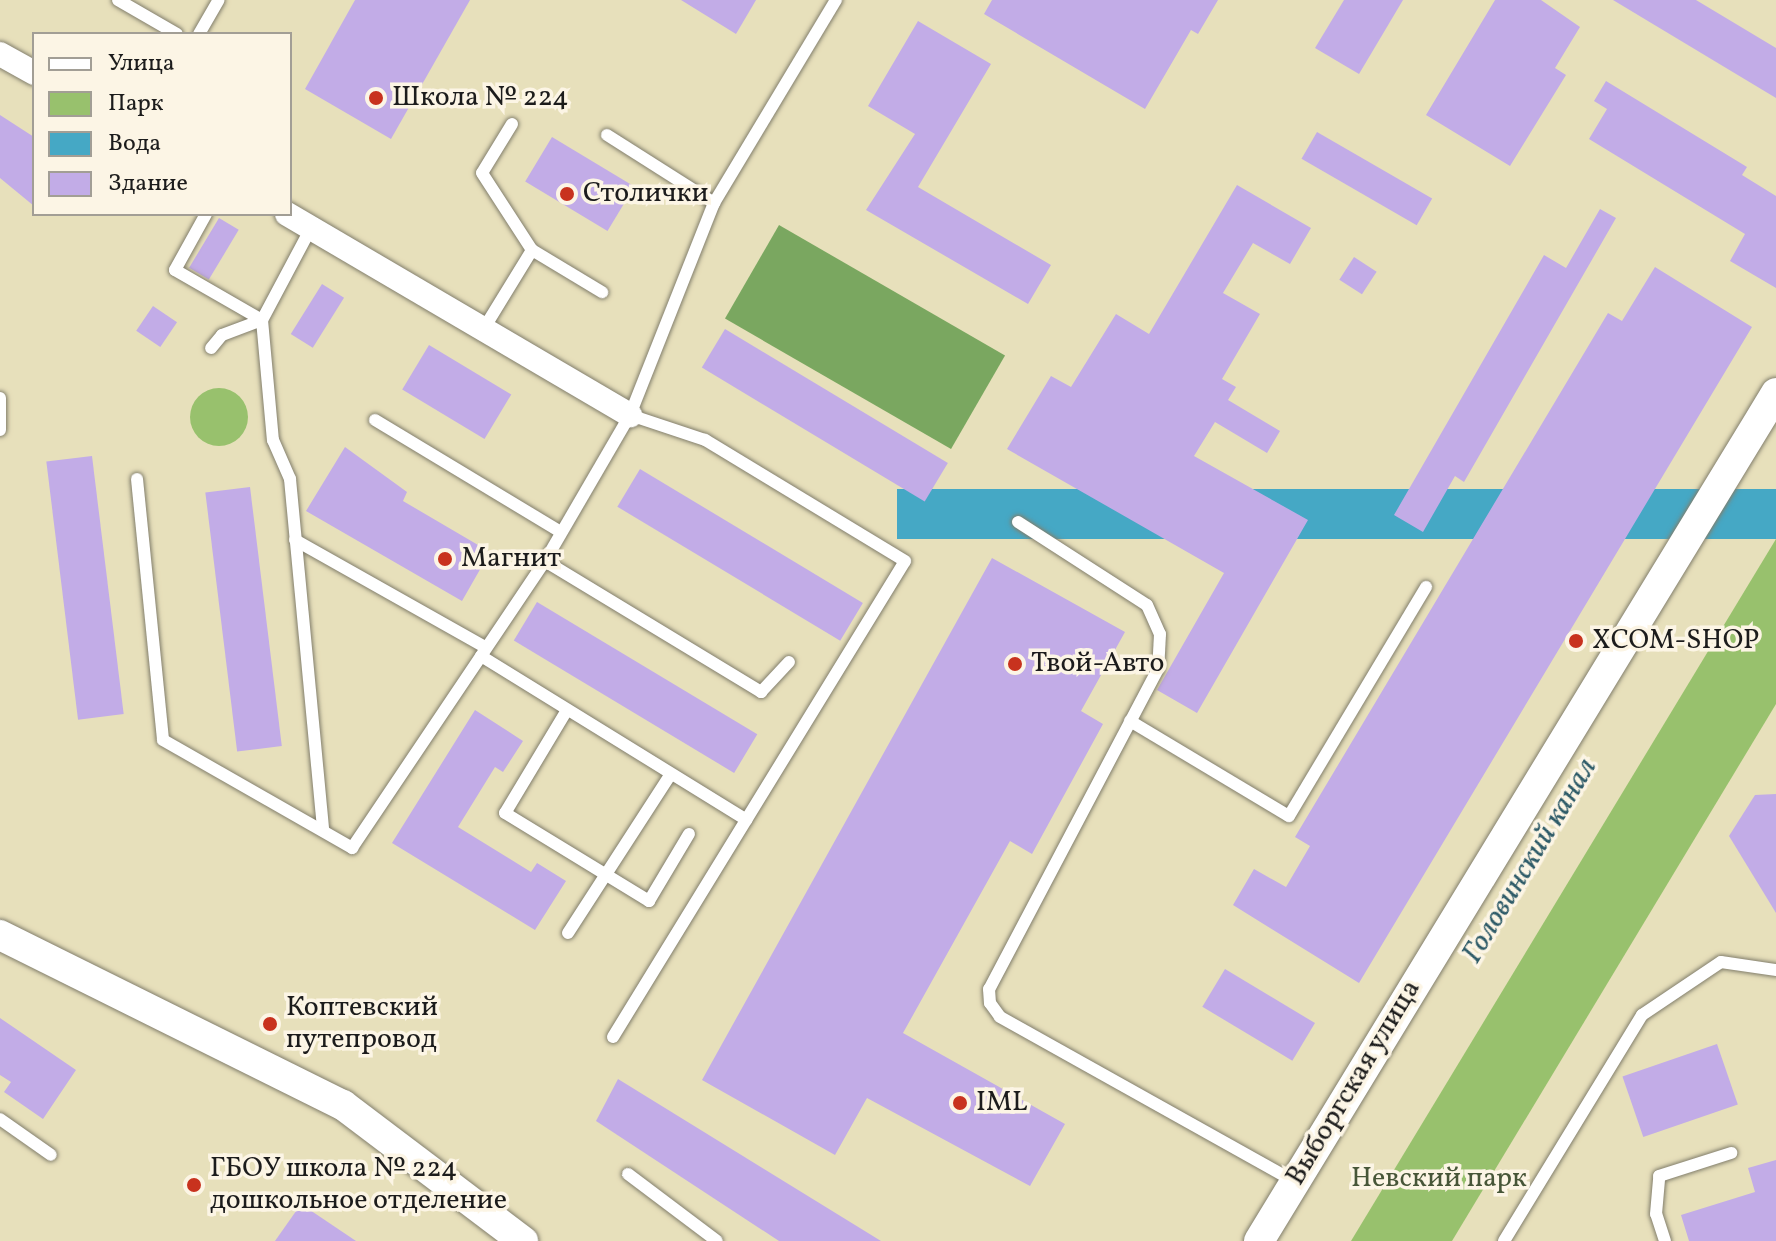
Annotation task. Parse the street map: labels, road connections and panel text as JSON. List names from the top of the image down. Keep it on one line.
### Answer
{"streets":{"street":["Выборгская улица"]},"water":["Головинский канал"],"parks":["Невский парк"],"places":["Школа № 224","Столички","Магнит","XCOM-SHOP","Твой-Авто","Коптевский путепровод","IML","ГБОУ школа № 224 дошкольное отделение"],"legend":["Улица","Парк","Вода","Здание"]}
